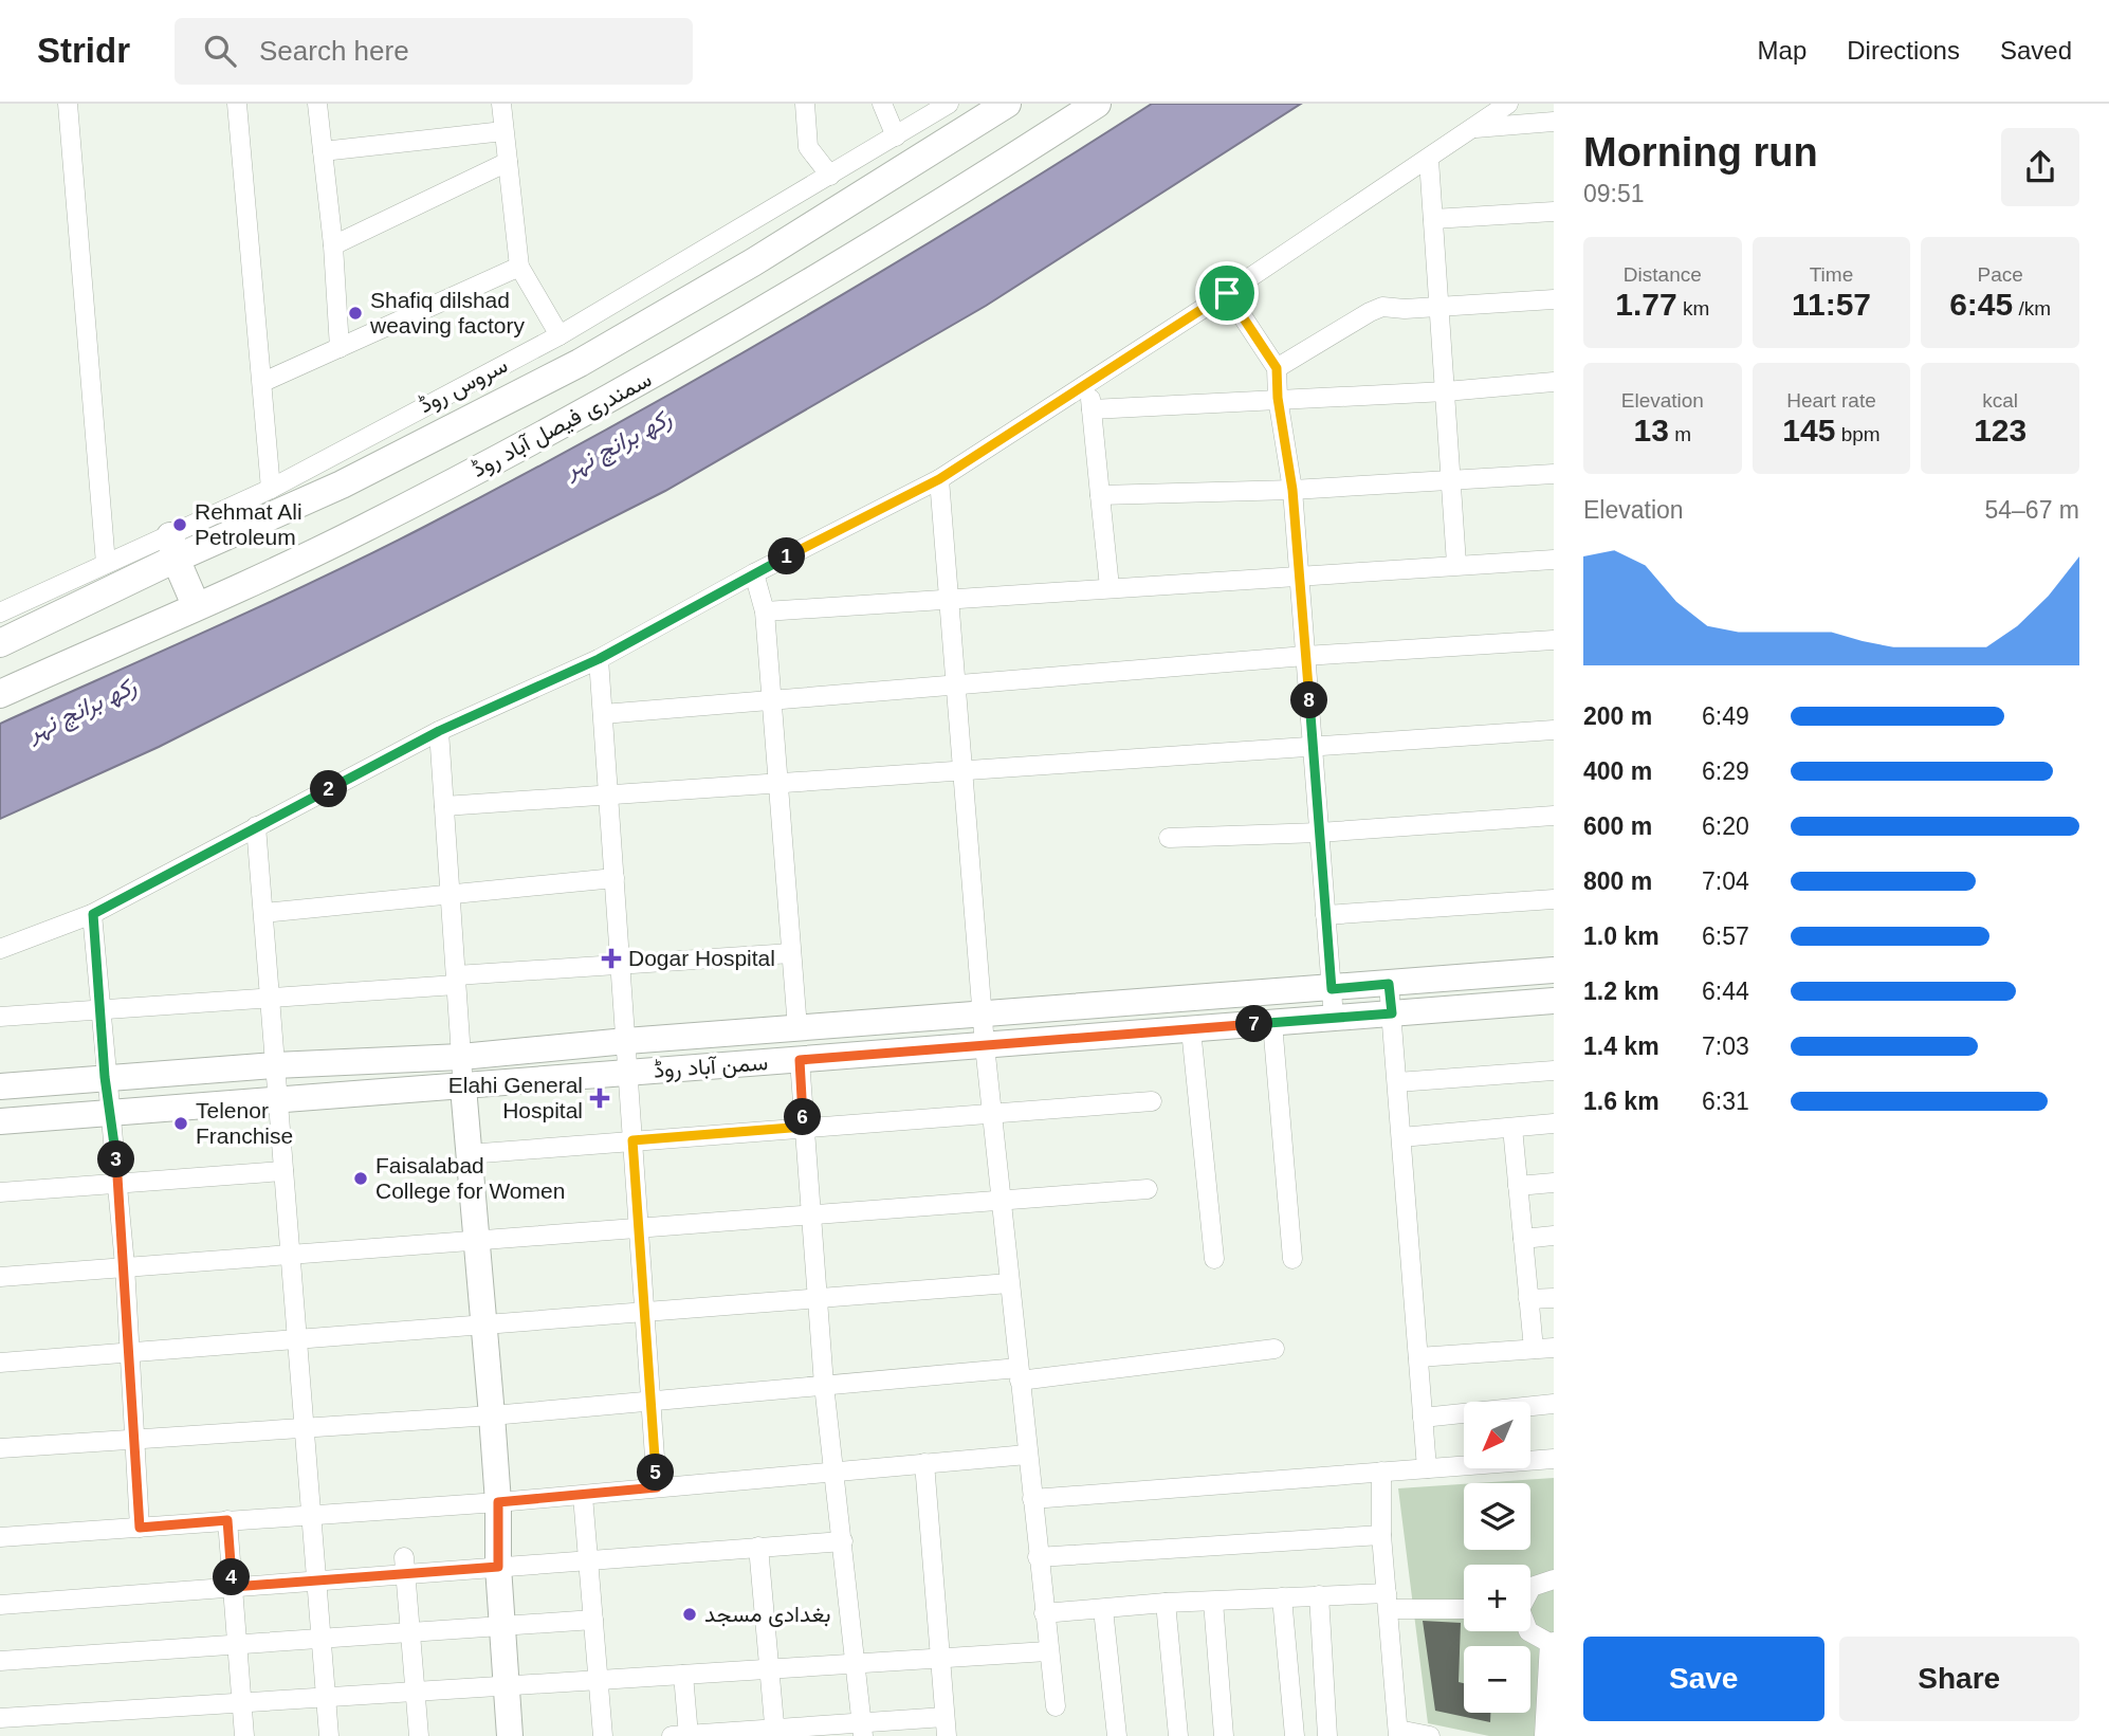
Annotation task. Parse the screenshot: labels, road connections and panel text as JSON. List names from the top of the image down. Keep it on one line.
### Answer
{"streets":{"main road":["سمندری فیصل آباد روڈ"],"street":["سروس روڈ","سمن آباد روڈ"]},"crossings":[["سروس روڈ","سمندری فیصل آباد روڈ"]],"water":["رکھ برانچ نہر"],"places":{"other":["Shafiq dilshad weaving factory","Rehmat Ali Petroleum","Telenor Franchise","Faisalabad College for Women","بغدادی مسجد"],"health":["Dogar Hospital","Elahi General Hospital"]},"north":"bottom left","page":{"header":"Stridr","search":"Search here","nav":["Map","Directions","Saved"],"heading":["Morning run","09:51"],"stats":[["Distance","1.77 km"],["Time","11:57"],["Pace","6:45 /km"],["Elevation","13 m"],["Heart rate","145 bpm"],["kcal","123"]],"chart":["Elevation","54–67 m"],"pins":["1","8","2","7","6","3","5","4"],"list":[{"name":"200 m","note":"6:49"},{"name":"400 m","note":"6:29"},{"name":"600 m","note":"6:20"},{"name":"800 m","note":"7:04"},{"name":"1.0 km","note":"6:57"},{"name":"1.2 km","note":"6:44"},{"name":"1.4 km","note":"7:03"},{"name":"1.6 km","note":"6:31"}],"map_buttons":["+","−"],"buttons":["Save","Share"]}}
